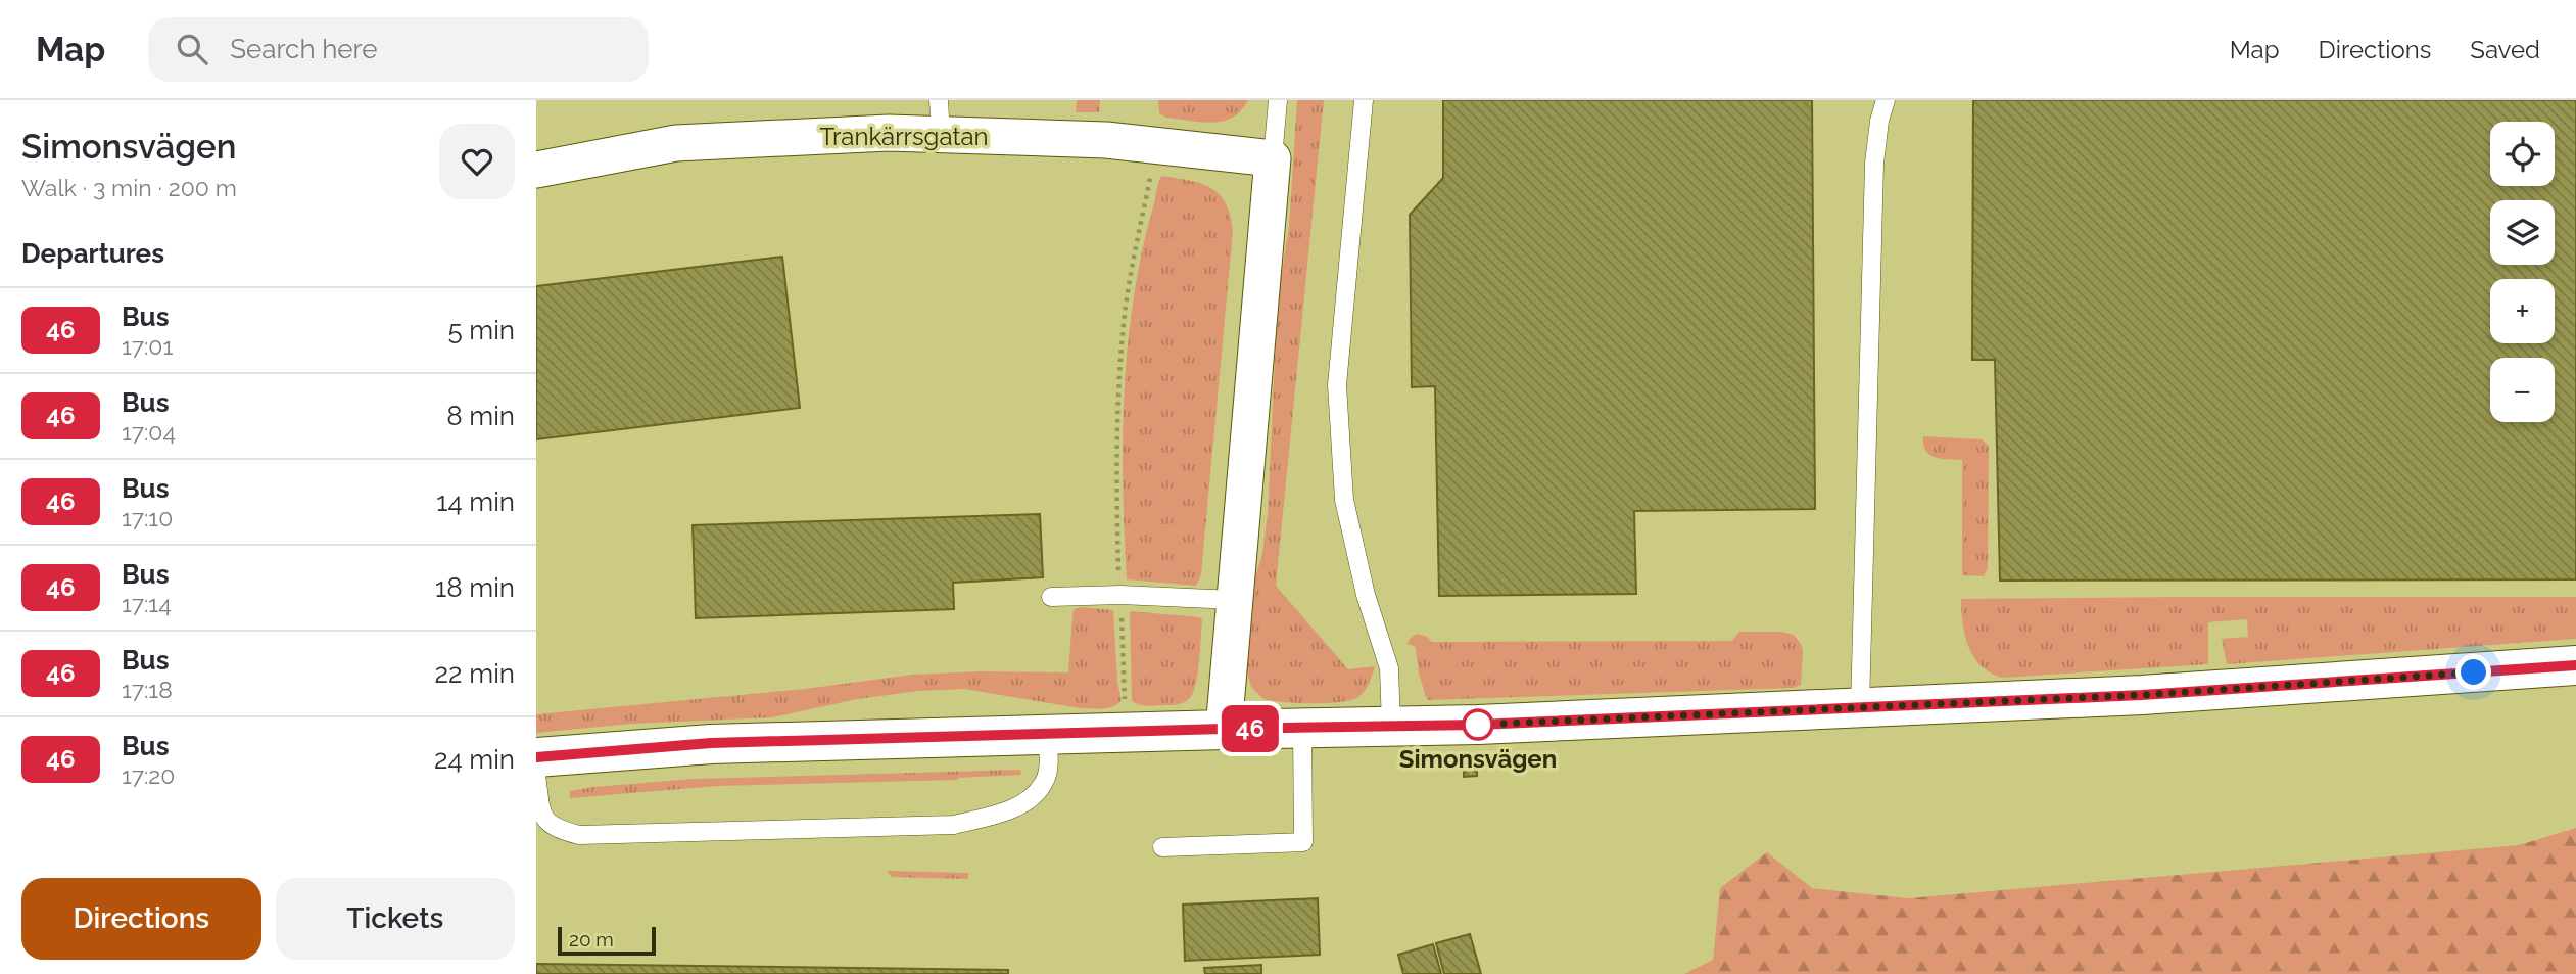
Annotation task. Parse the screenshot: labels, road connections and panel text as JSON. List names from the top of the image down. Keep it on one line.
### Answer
{"streets":{"street":["Trankärrsgatan"]},"places":["Simonsvägen"],"lines":["bus line 46"],"scale_bar":"20 m","page":{"header":"Map","search":"Search here","nav":["Map","Directions","Saved"],"heading":[["Simonsvägen","Walk · 3 min · 200 m"],"Departures"],"on_map":"46","map_buttons":["+","−"],"list":[{"mark":"46","name":"Bus","note":"17:01","value":"5 min"},{"mark":"46","name":"Bus","note":"17:04","value":"8 min"},{"mark":"46","name":"Bus","note":"17:10","value":"14 min"},{"mark":"46","name":"Bus","note":"17:14","value":"18 min"},{"mark":"46","name":"Bus","note":"17:18","value":"22 min"},{"mark":"46","name":"Bus","note":"17:20","value":"24 min"}],"buttons":["Directions","Tickets"],"scale":"20 m"}}
